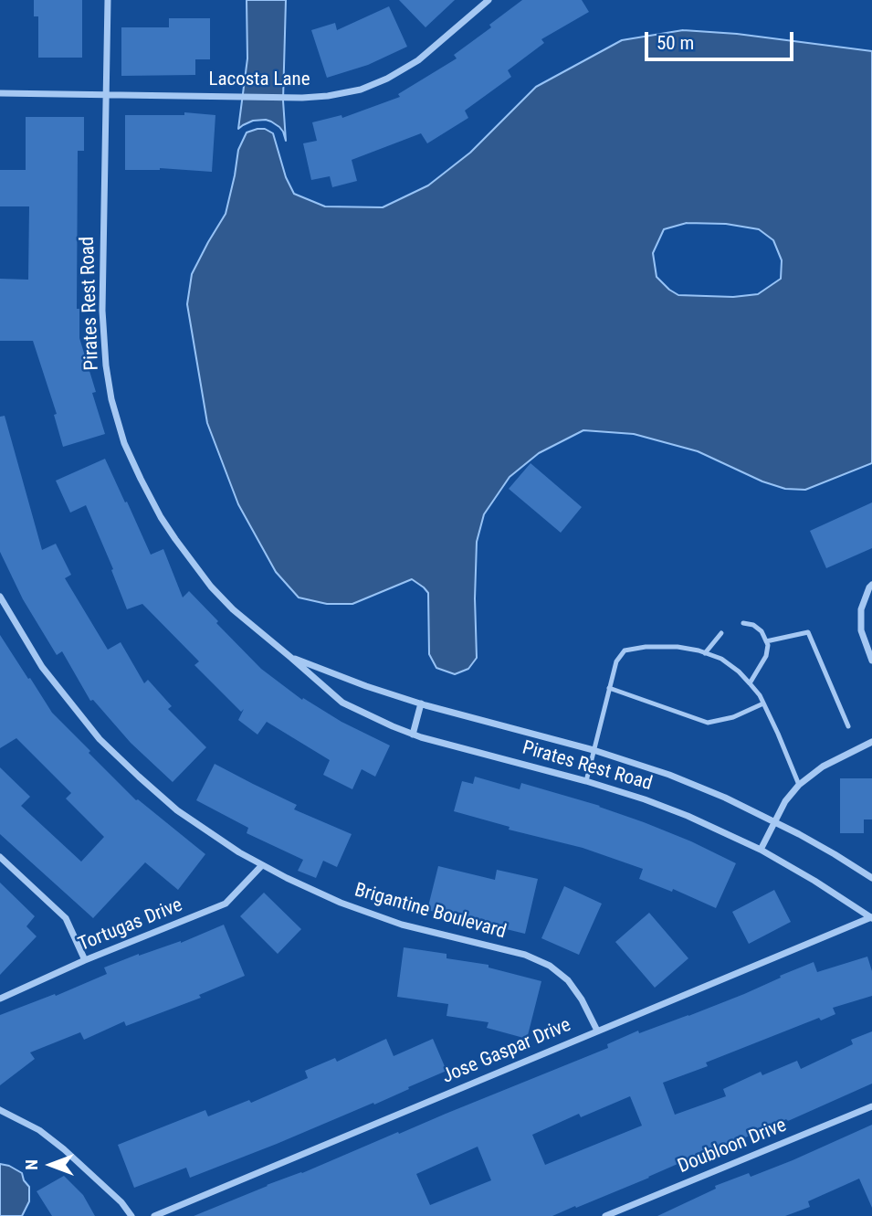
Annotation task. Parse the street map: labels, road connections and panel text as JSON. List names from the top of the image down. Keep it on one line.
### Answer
{"streets":{"street":["Lacosta Lane","Pirates Rest Road","Brigantine Boulevard","Tortugas Drive","Jose Gaspar Drive","Doubloon Drive"]},"crossings":[["Lacosta Lane","Pirates Rest Road"],["Pirates Rest Road","Jose Gaspar Drive"],["Brigantine Boulevard","Tortugas Drive"],["Brigantine Boulevard","Jose Gaspar Drive"]],"scale_bar":"50 m","north":"left"}
